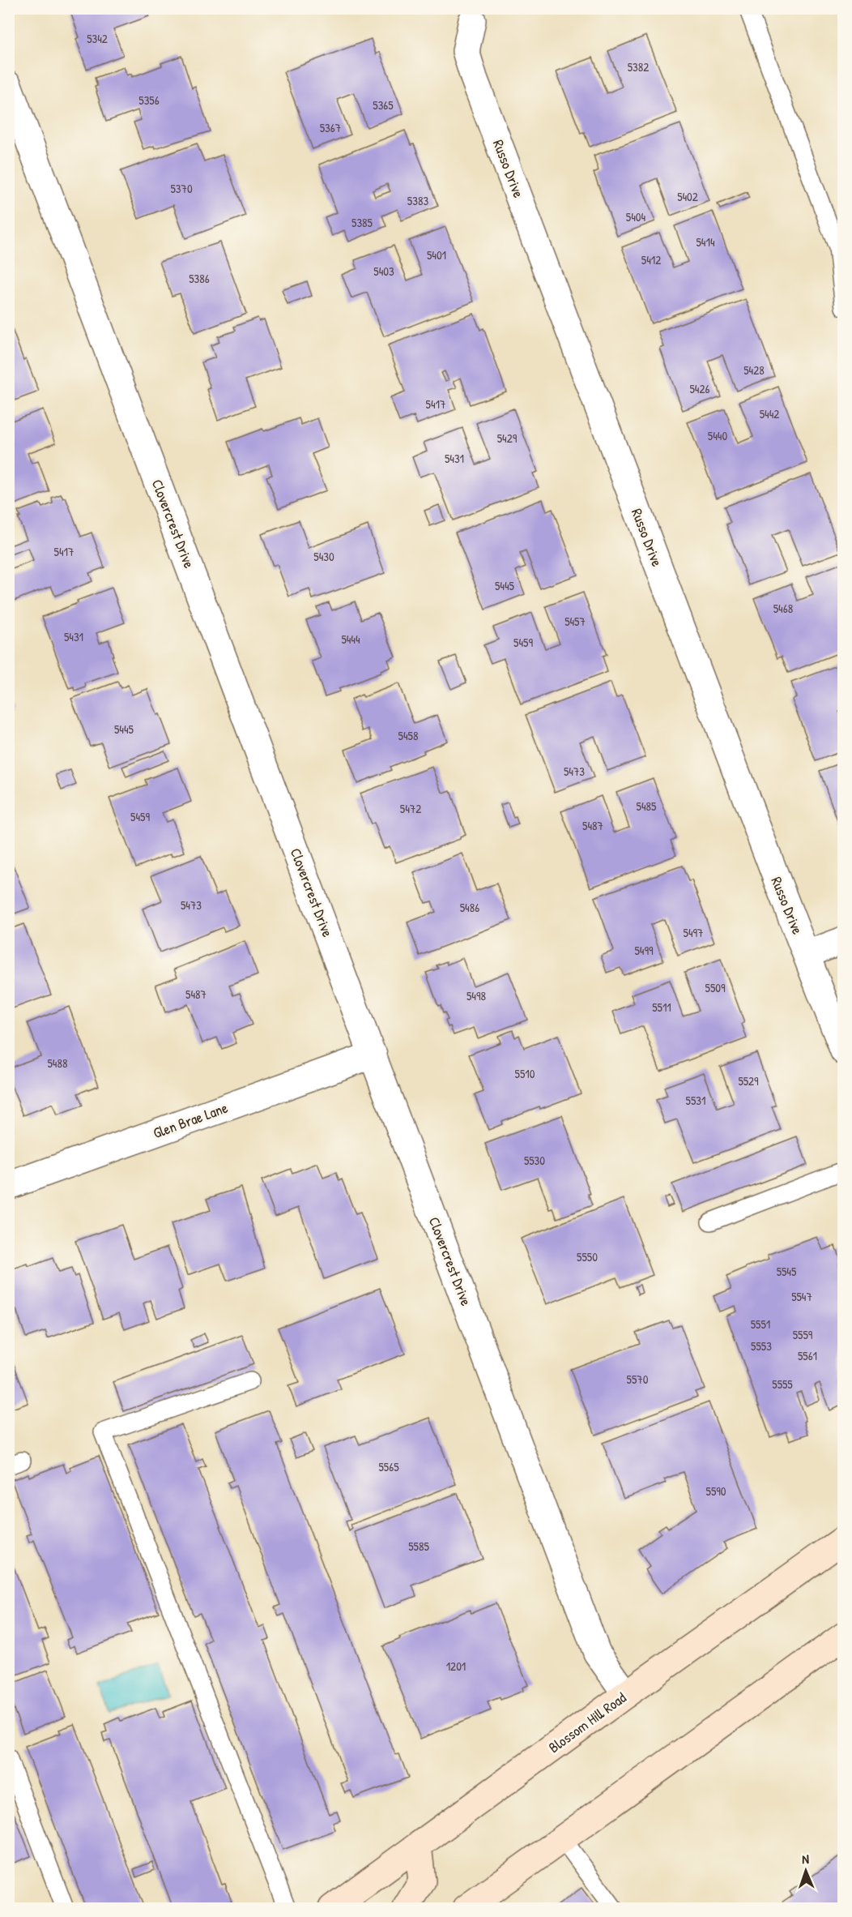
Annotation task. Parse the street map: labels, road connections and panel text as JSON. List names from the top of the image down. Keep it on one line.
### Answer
{"streets":{"main road":["Blossom Hill Road"],"street":["Russo Drive","Clovercrest Drive","Glen Brae Lane"]},"crossings":[["Clovercrest Drive","Glen Brae Lane"],["Clovercrest Drive","Blossom Hill Road"]],"house_numbers":["5342","5382","5356","5365","5367","5370","5402","5383","5404","5385","5414","5401","5412","5403","5386","5428","5426","5417","5442","5440","5429","5431","5417","5430","5445","5468","5457","5431","5444","5459","5445","5458","5473","5485","5472","5459","5487","5473","5486","5497","5499","5509","5487","5498","5511","5488","5510","5529","5531","5530","5550","5545","5547","5551","5559","5553","5561","5570","5555","5565","5590","5585","1201"],"north":"top"}
